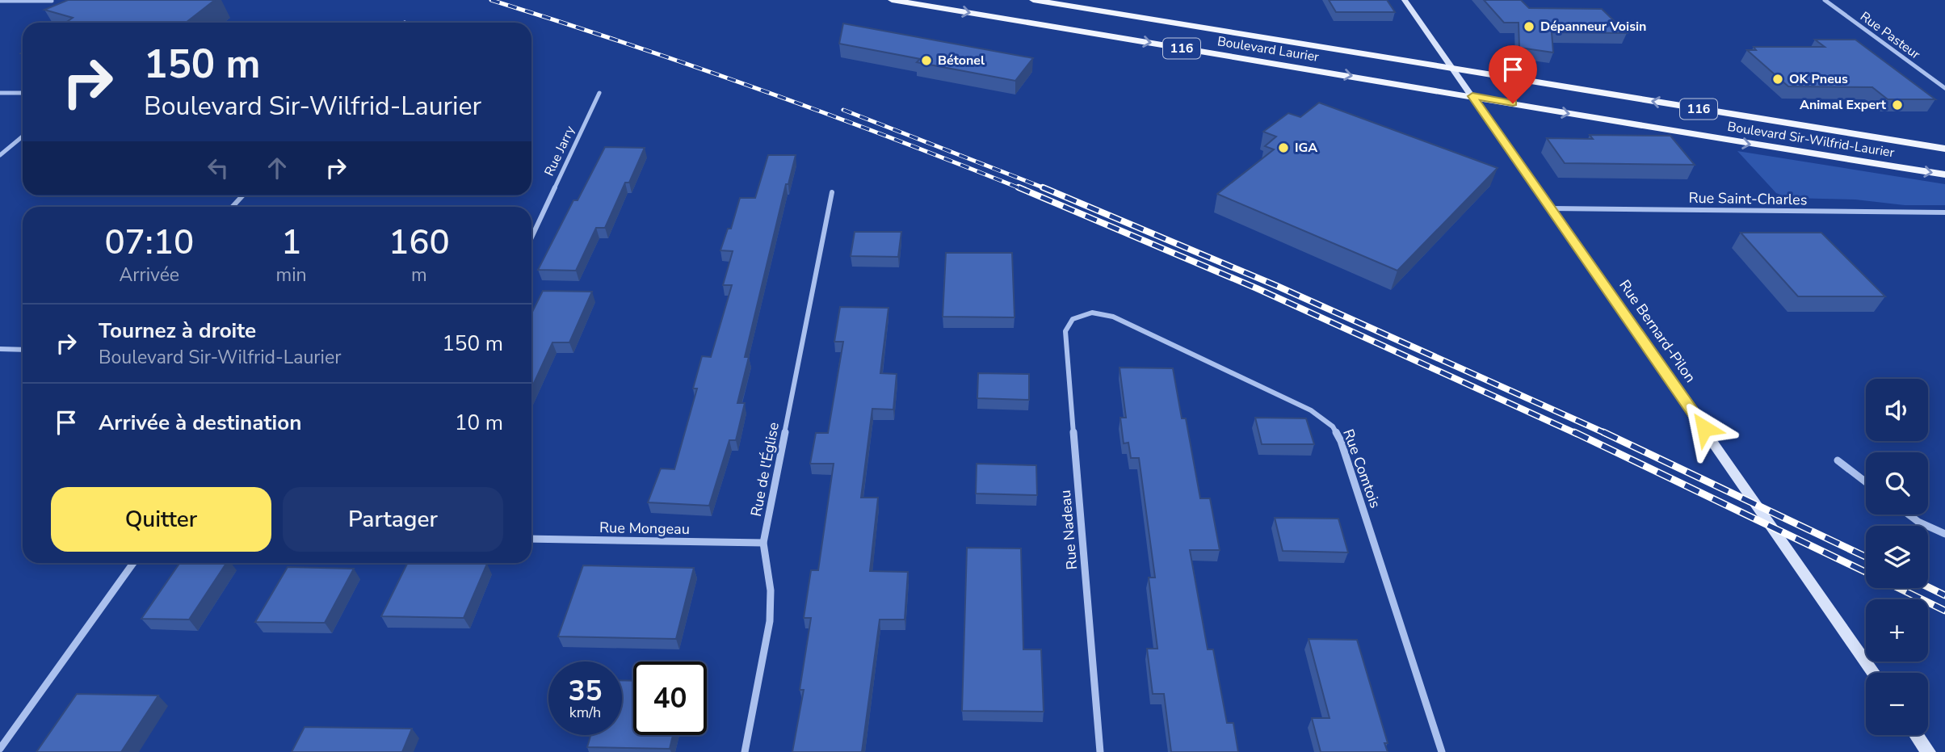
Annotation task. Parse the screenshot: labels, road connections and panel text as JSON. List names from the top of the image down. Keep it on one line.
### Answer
{"streets":{"main road":["116","Boulevard Laurier","Boulevard Sir-Wilfrid-Laurier"],"street":["Rue Pasteur","Rue Jarry","Rue Saint-Charles","Rue Bernard-Pilon","Rue Comtois","Rue de l'Église","Rue Mongeau","Rue Nadeau"]},"crossings":[["Boulevard Laurier","Boulevard Sir-Wilfrid-Laurier"],["Boulevard Laurier","Rue Bernard-Pilon"],["Boulevard Sir-Wilfrid-Laurier","Rue Bernard-Pilon"],["Rue Saint-Charles","Rue Bernard-Pilon"],["Rue Comtois","Rue Nadeau"],["Rue de l'Église","Rue Mongeau"]],"places":["Dépanneur Voisin","Bétonel","OK Pneus","Animal Expert","IGA"],"page":{"turn":["150 m","Boulevard Sir-Wilfrid-Laurier"],"eta":["07:10","Arrivée","1","min","160","m"],"list":[{"name":"Tournez à droite","note":"Boulevard Sir-Wilfrid-Laurier","value":"150 m"},{"name":"Arrivée à destination","value":"10 m"}],"map_buttons":["+","−"],"buttons":["Quitter","Partager"],"speed":"35 km/h","limit":"40"}}
